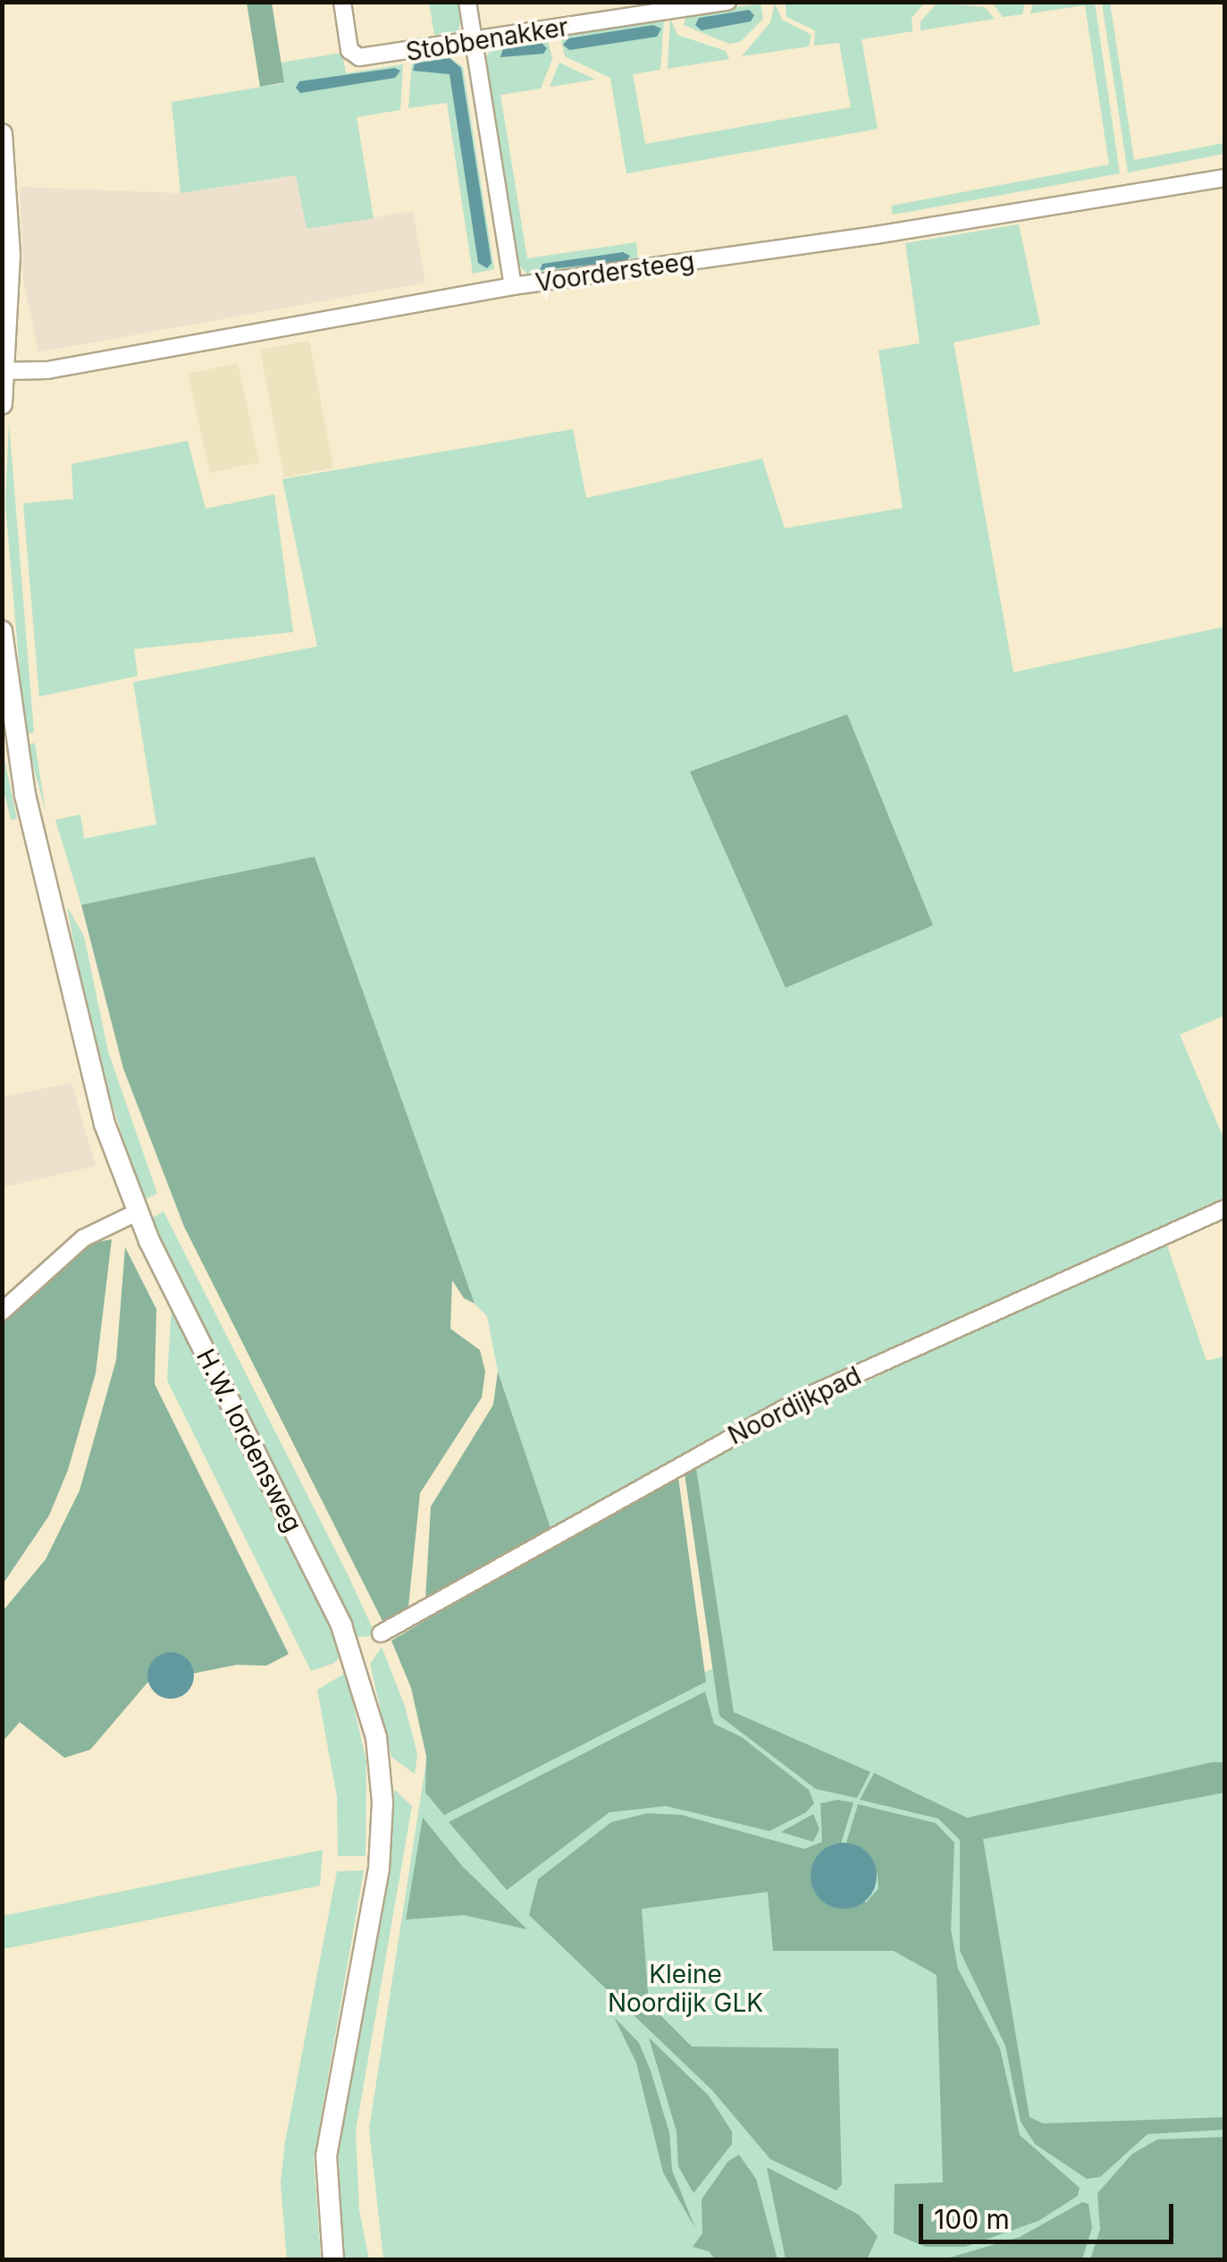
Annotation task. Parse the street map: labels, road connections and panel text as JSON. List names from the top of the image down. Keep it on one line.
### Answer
{"streets":{"main road":["H.W. Iordensweg"],"street":["Stobbenakker","Voordersteeg","Noordijkpad"]},"parks":["Kleine Noordijk GLK"],"scale_bar":"100 m"}
